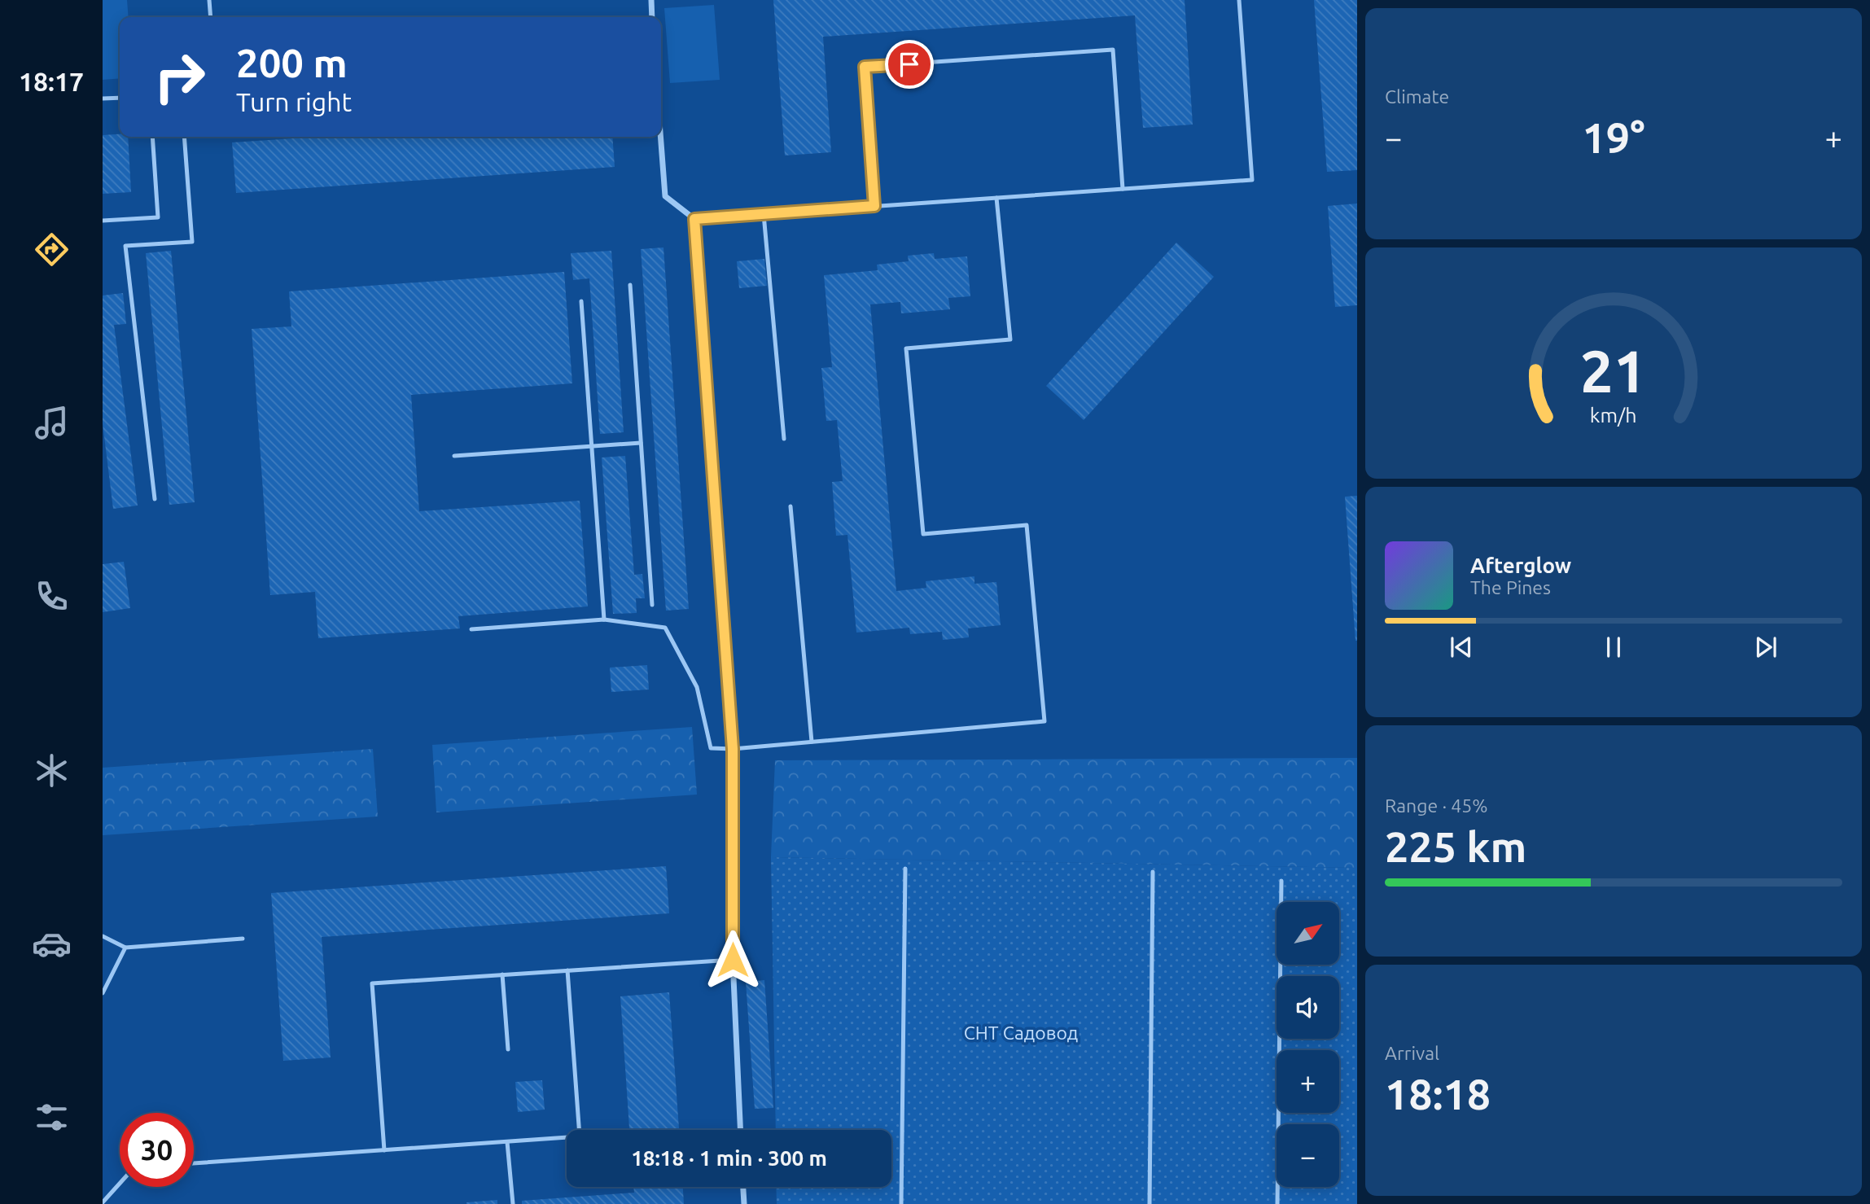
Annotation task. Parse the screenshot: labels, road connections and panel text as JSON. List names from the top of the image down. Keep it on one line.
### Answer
{"parks":["СНТ Садовод"],"north":"top right","page":{"tabs":"18:17","tile":["Climate",["Range · 45%","225 km"],["Arrival","18:18"]],"turn":["200 m","Turn right"],"heat":["−","19°","+"],"song":["Afterglow","The Pines"],"map_buttons":["+","−"],"limit":"30","trip":"18:18 · 1 min · 300 m","gauge":["21","km/h"]}}
